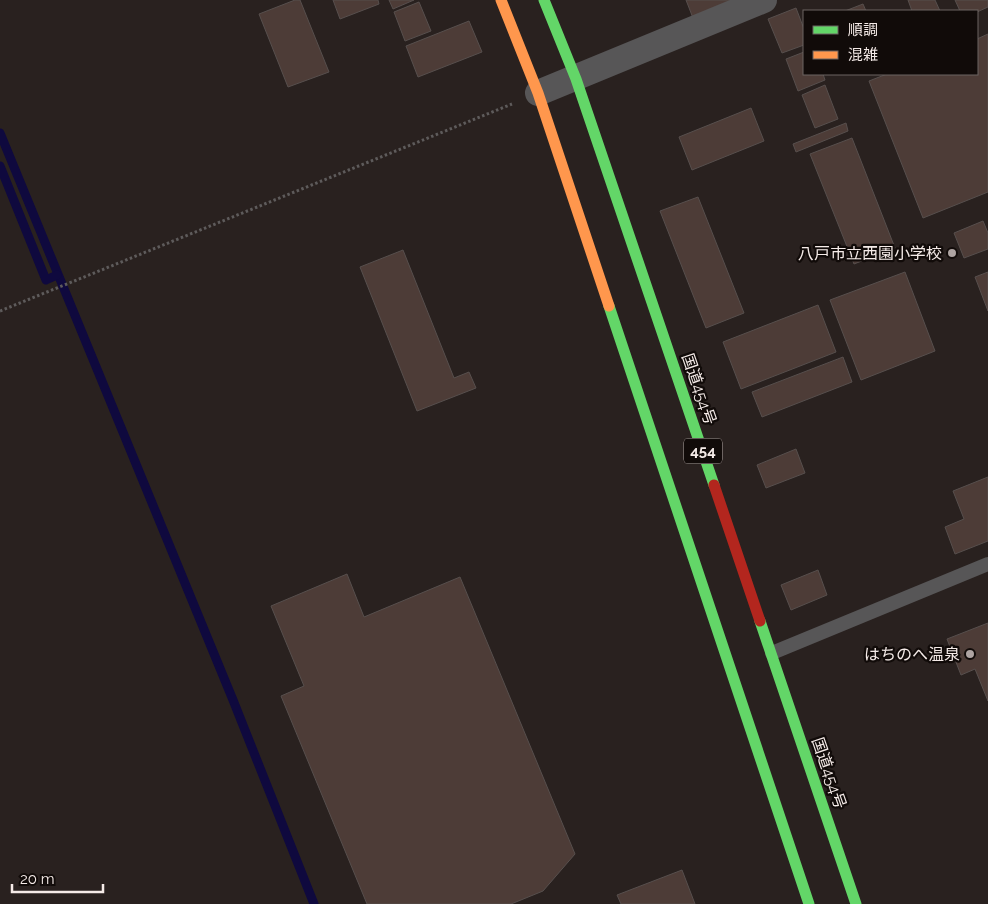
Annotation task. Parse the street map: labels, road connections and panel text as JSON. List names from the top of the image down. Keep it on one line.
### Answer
{"streets":{"highway":["国道454号","454"]},"places":["八戸市立西園小学校","はちのへ温泉"],"legend":["順調","混雑"],"scale_bar":"20 m"}
